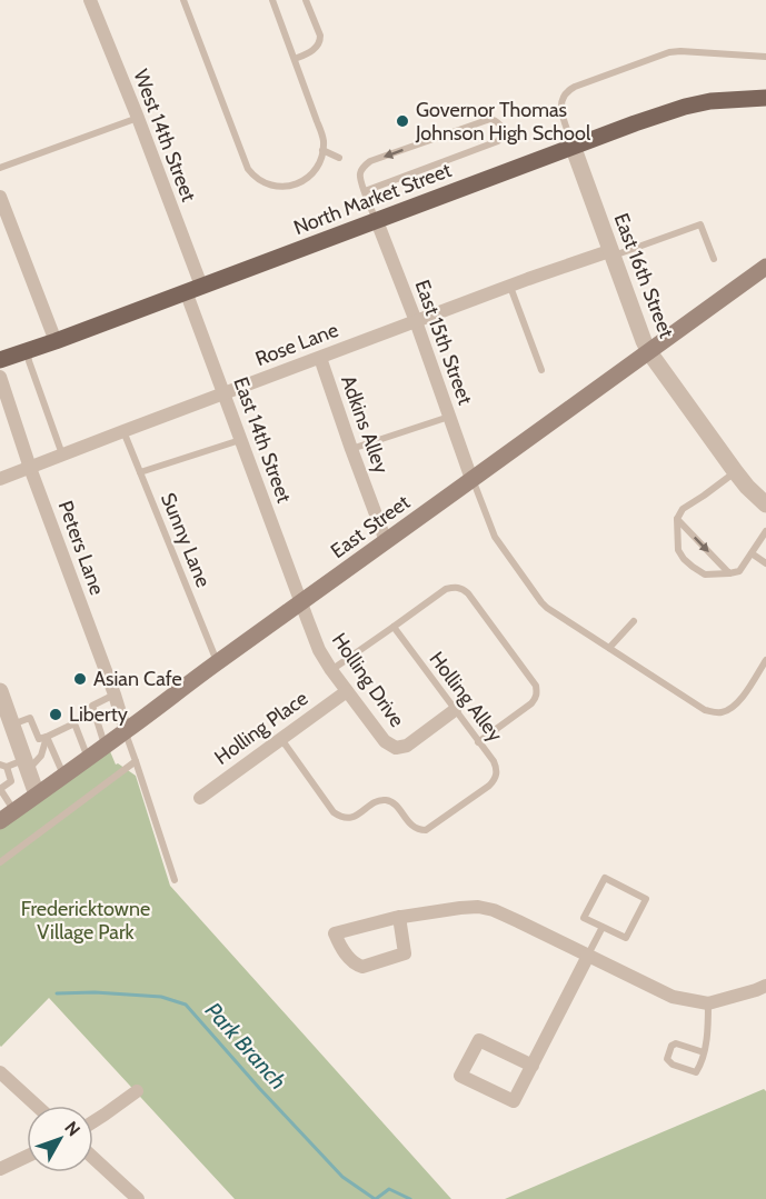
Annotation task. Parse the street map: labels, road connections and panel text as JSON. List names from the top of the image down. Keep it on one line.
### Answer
{"streets":{"main road":["North Market Street","East Street"],"street":["West 14th Street","East 16th Street","East 15th Street","Rose Lane","Adkins Alley","East 14th Street","Peters Lane","Holling Drive","Holling Place"],"lane":["Sunny Lane","Holling Alley"]},"crossings":[["West 14th Street","North Market Street"],["West 14th Street","East 14th Street"],["North Market Street","East 16th Street"],["North Market Street","East 15th Street"],["North Market Street","East 14th Street"],["East 16th Street","Rose Lane"],["East 16th Street","East Street"],["East 15th Street","Rose Lane"],["East 15th Street","East Street"],["Rose Lane","Adkins Alley"],["Rose Lane","East 14th Street"],["Rose Lane","Sunny Lane"],["Rose Lane","Peters Lane"],["Adkins Alley","East Street"],["East 14th Street","East Street"],["East 14th Street","Holling Drive"],["East Street","Sunny Lane"],["East Street","Peters Lane"],["East Street","Holling Drive"],["Holling Drive","Holling Alley"],["Holling Drive","Holling Place"],["Holling Alley","Holling Place"]],"water":["Park Branch"],"parks":["Fredericktowne Village Park"],"places":["Governor Thomas Johnson High School","Asian Cafe","Liberty"],"north":"top right"}
